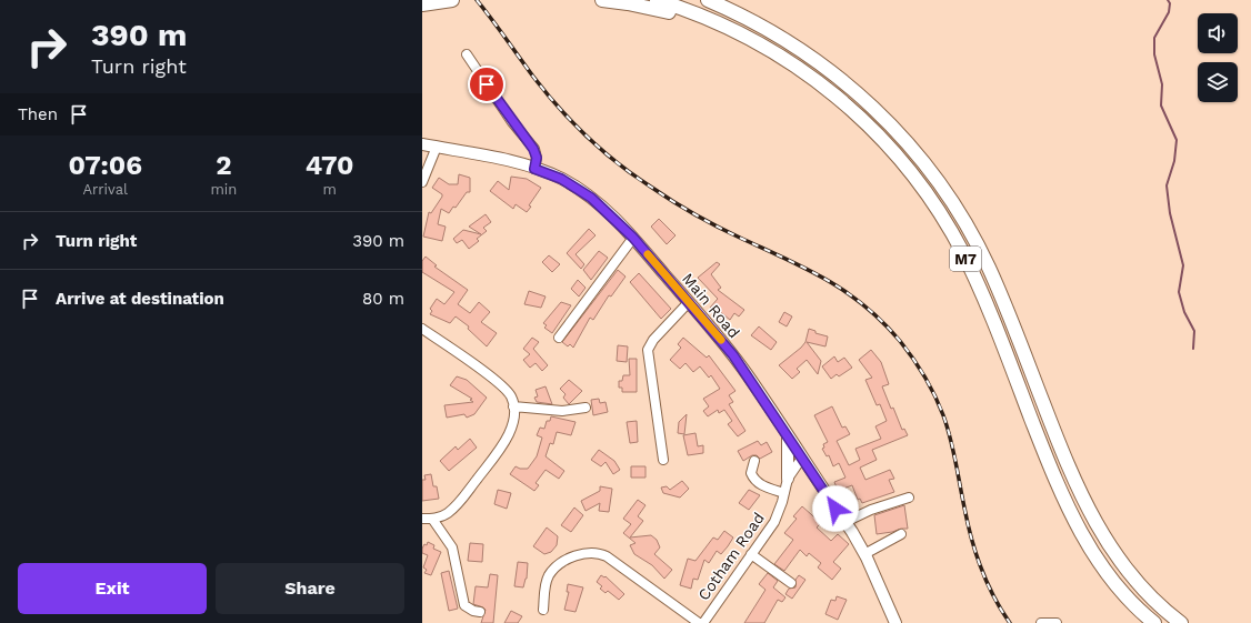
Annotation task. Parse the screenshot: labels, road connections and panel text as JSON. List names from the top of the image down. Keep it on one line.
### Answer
{"streets":{"highway":["M7"],"main road":["Main Road"],"street":["Cotham Road"]},"crossings":[["Main Road","Cotham Road"]],"page":{"turn":["390 m","Turn right"],"then":"Then","eta":["07:06","Arrival","2","min","470","m"],"list":[{"name":"Turn right","value":"390 m"},{"name":"Arrive at destination","value":"80 m"}],"buttons":["Exit","Share"]}}
